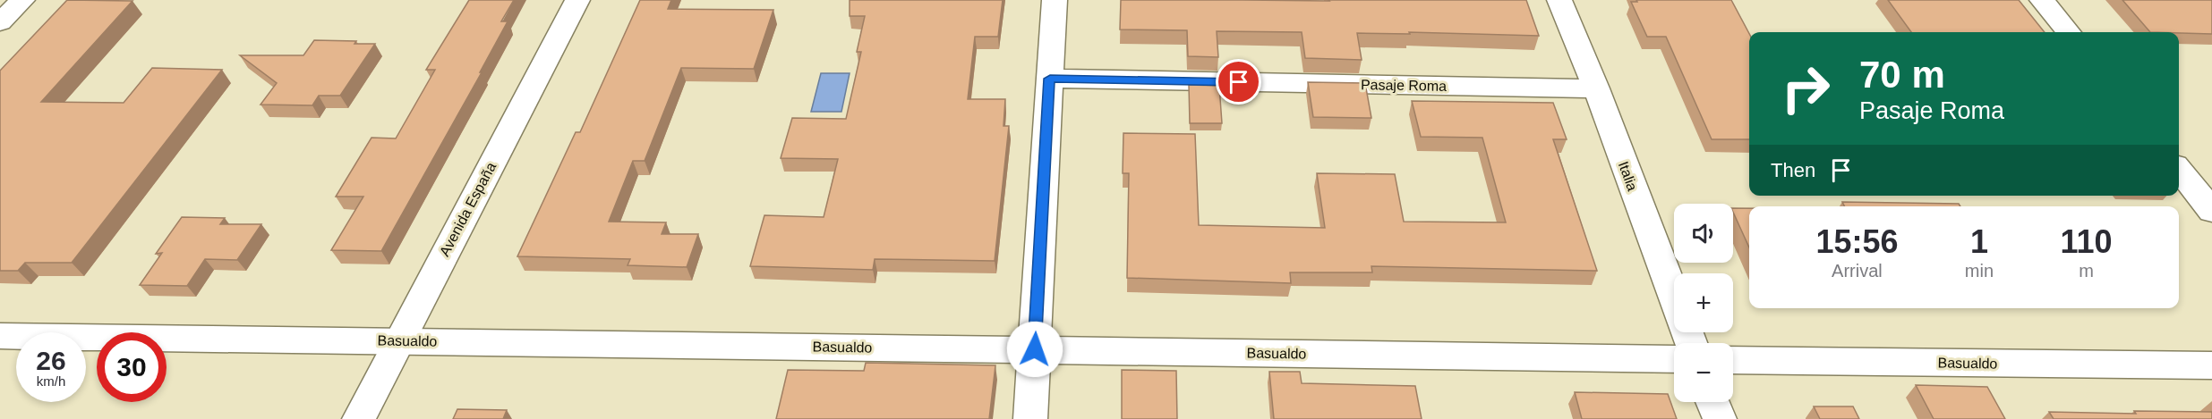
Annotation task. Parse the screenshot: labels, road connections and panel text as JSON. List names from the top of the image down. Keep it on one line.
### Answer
{"streets":{"street":["Pasaje Roma","Italia","Avenida España","Basualdo"]},"crossings":[["Pasaje Roma","Italia"],["Avenida España","Basualdo"]],"page":{"turn":["70 m","Pasaje Roma"],"then":"Then","map_buttons":["+","−"],"eta":["15:56","Arrival","1","min","110","m"],"speed":"26 km/h","limit":"30"}}
